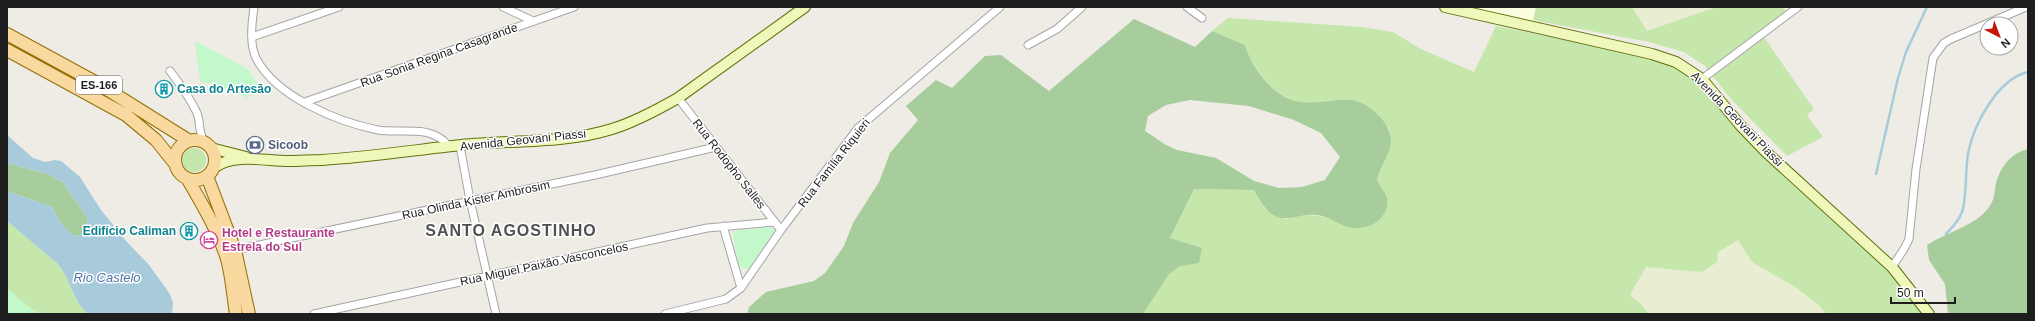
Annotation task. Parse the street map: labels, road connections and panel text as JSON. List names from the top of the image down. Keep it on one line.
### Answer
{"streets":{"main road":["ES-166","Avenida Geovani Piassi"],"street":["Rua Sonia Regina Casagrande","Rua Família Riquieri","Rua Rodopho Salles","Rua Olinda Kister Ambrosim","Rua Miguel Paixão Vasconcelos"]},"crossings":[["ES-166","Avenida Geovani Piassi"],["ES-166","Rua Olinda Kister Ambrosim"],["Avenida Geovani Piassi","Rua Rodopho Salles"],["Rua Família Riquieri","Rua Rodopho Salles"],["Rua Rodopho Salles","Rua Olinda Kister Ambrosim"],["Rua Rodopho Salles","Rua Miguel Paixão Vasconcelos"]],"districts":["SANTO AGOSTINHO"],"water":["Rio Castelo"],"places":{"building":["Casa do Artesão","Edifício Caliman"],"bank":["Sicoob"],"hotel":["Hotel e Restaurante Estrela do Sul"]},"scale_bar":"50 m","north":"bottom right"}
